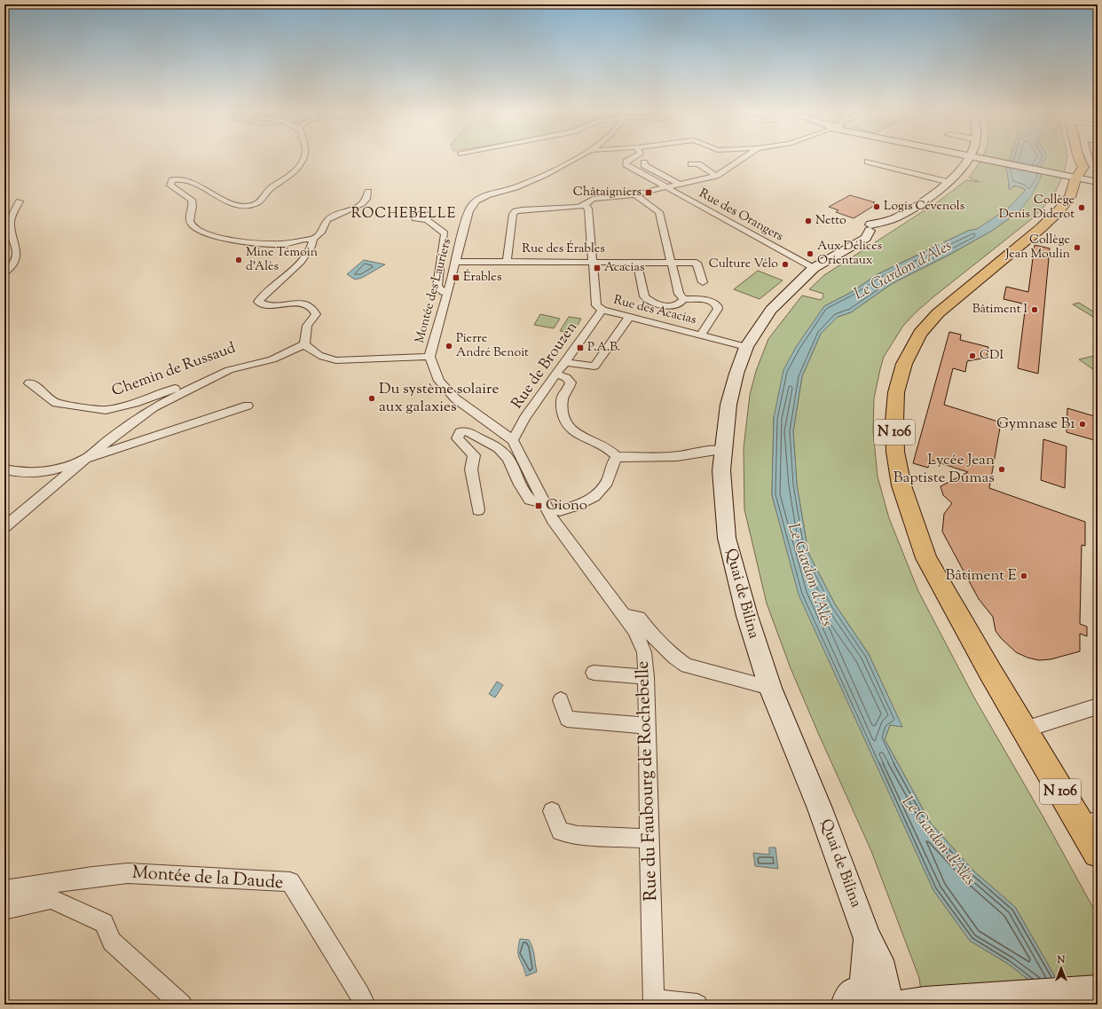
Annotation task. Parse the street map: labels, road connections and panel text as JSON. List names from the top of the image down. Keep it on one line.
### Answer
{"streets":{"main road":["N 106","Quai de Bilina"],"street":["Rue des Orangers","Rue des Érables","Montée des Lauriers","Rue des Acacias","Rue de Brouzen","Chemin de Russaud","Rue du Faubourg de Rochebelle","Montée de la Daude"]},"crossings":[["Rue des Orangers","Quai de Bilina"],["Rue des Érables","Montée des Lauriers"],["Rue des Érables","Rue des Acacias"],["Montée des Lauriers","Rue du Faubourg de Rochebelle"],["Rue des Acacias","Rue de Brouzen"],["Rue des Acacias","Quai de Bilina"],["Rue de Brouzen","Rue du Faubourg de Rochebelle"]],"districts":["ROCHEBELLE"],"water":["Le Gardon d'Alès"],"places":{"transit":["Châtaigniers","Acacias","Érables","P.A.B.","Giono"],"other":["Logis Cévenols","Collège Denis Diderot","Netto","Collège Jean Moulin","Aux Délices Orientaux","Mine Témoin d'Alès","Culture Vélo","Bâtiment I","Pierre André Benoit","CDI","Du système solaire aux galaxies","Gymnase B1","Lycée Jean Baptiste Dumas","Bâtiment E"]},"north":"top"}
